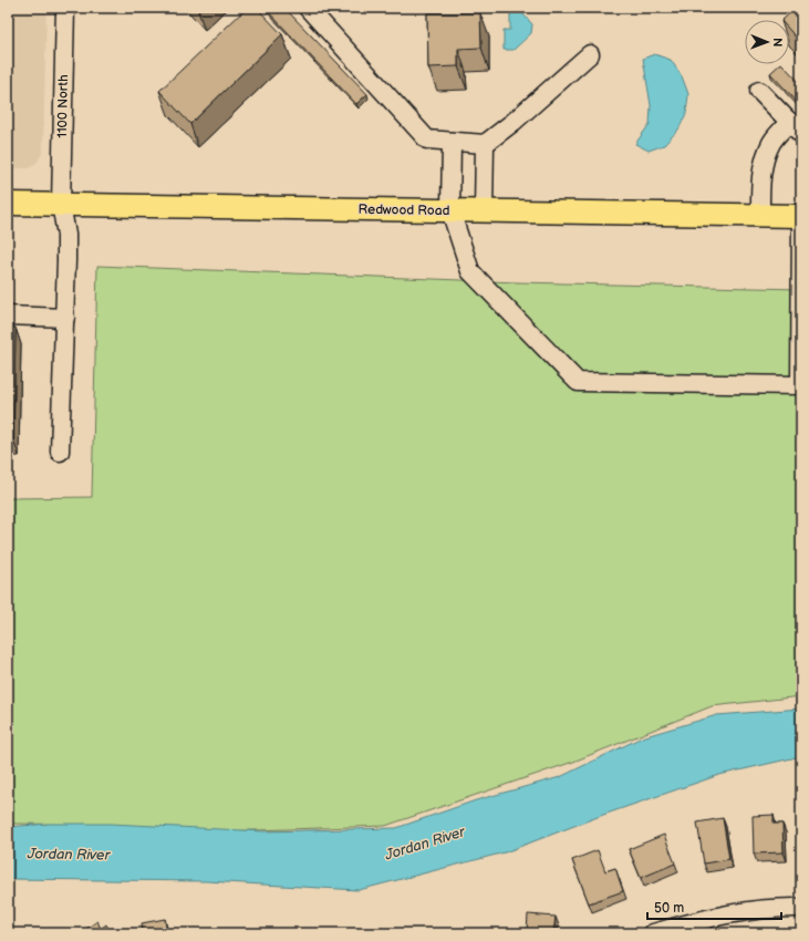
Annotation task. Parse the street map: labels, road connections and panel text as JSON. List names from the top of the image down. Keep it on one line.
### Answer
{"streets":{"main road":["Redwood Road"],"street":["1100 North"]},"crossings":[["1100 North","Redwood Road"]],"water":["Jordan River"],"scale_bar":"50 m","north":"right"}
